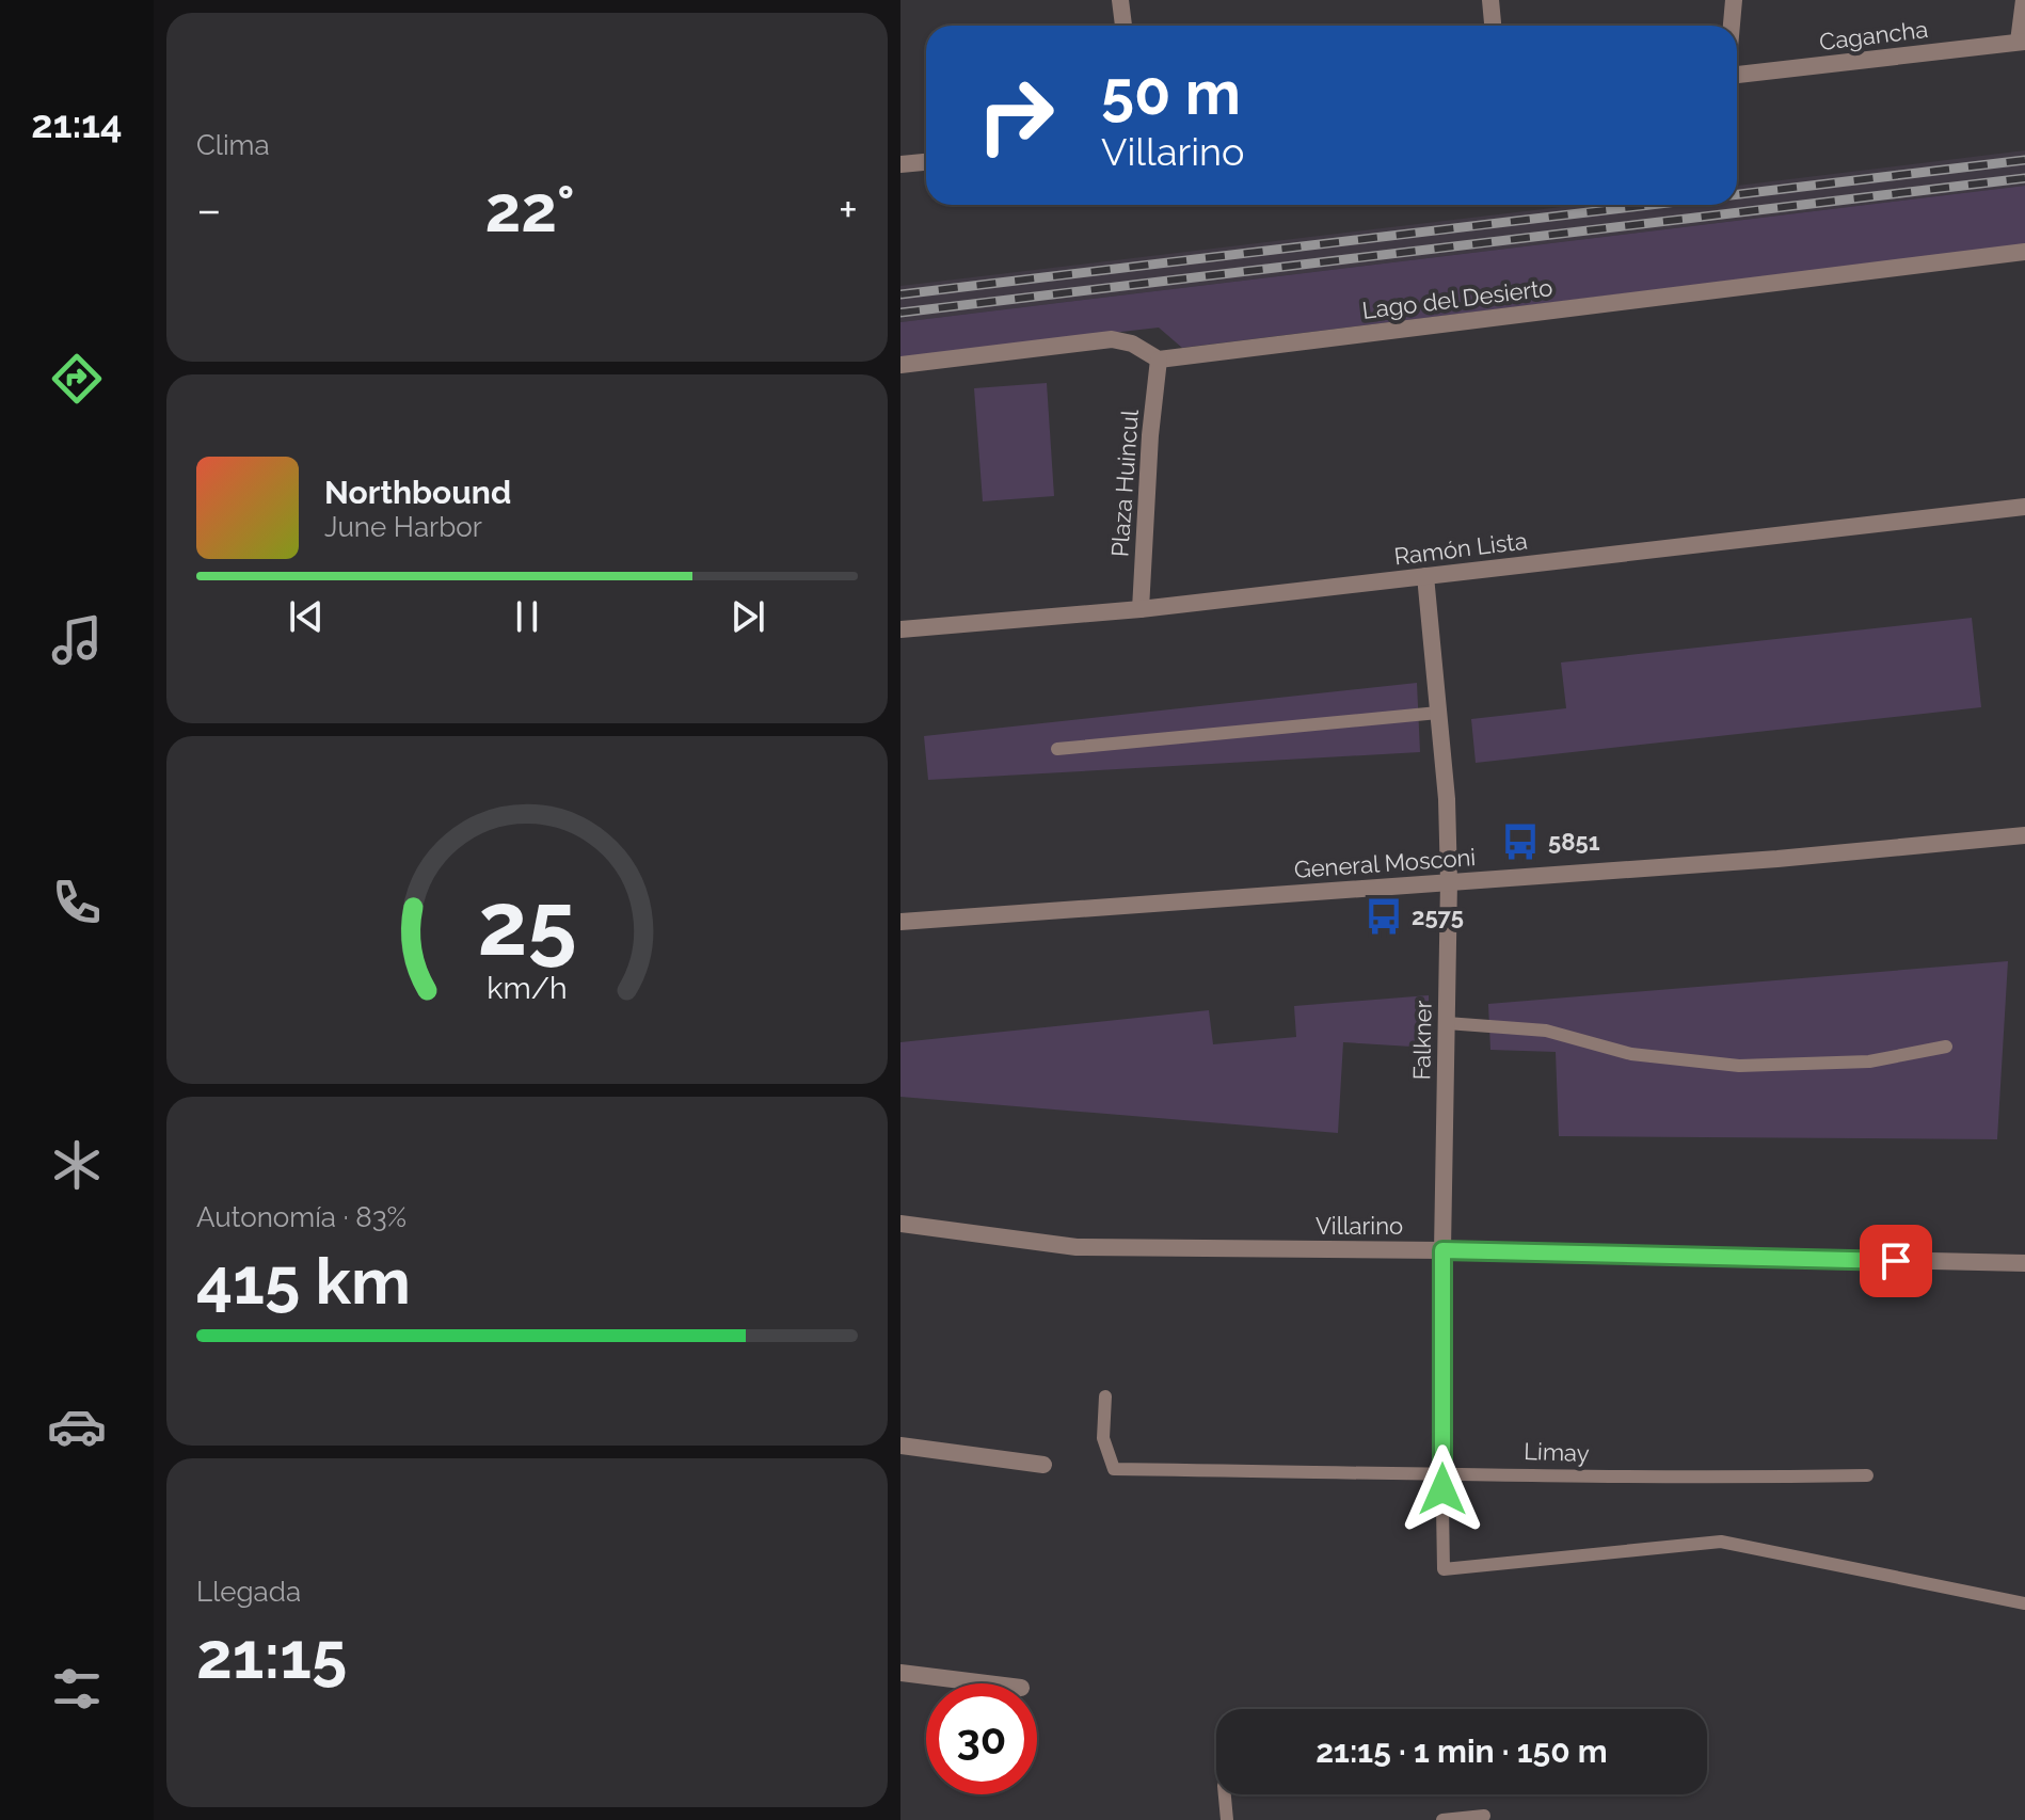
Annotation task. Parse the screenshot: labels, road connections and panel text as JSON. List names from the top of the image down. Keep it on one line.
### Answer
{"streets":{"street":["Cagancha","Lago del Desierto","Plaza Huincul","Ramón Lista","General Mosconi","Falkner","Villarino"],"lane":["Limay"]},"crossings":[["Lago del Desierto","Plaza Huincul"],["Plaza Huincul","Ramón Lista"],["Ramón Lista","Falkner"],["General Mosconi","Falkner"],["Falkner","Villarino"],["Falkner","Limay"]],"places":{"bus stop":["5851","2575"]},"page":{"tabs":"21:14","tile":["Clima",["Autonomía · 83%","415 km"],["Llegada","21:15"]],"turn":["50 m","Villarino"],"heat":["−","22°","+"],"song":["Northbound","June Harbor"],"limit":"30","trip":"21:15 · 1 min · 150 m","gauge":["25","km/h"]}}
